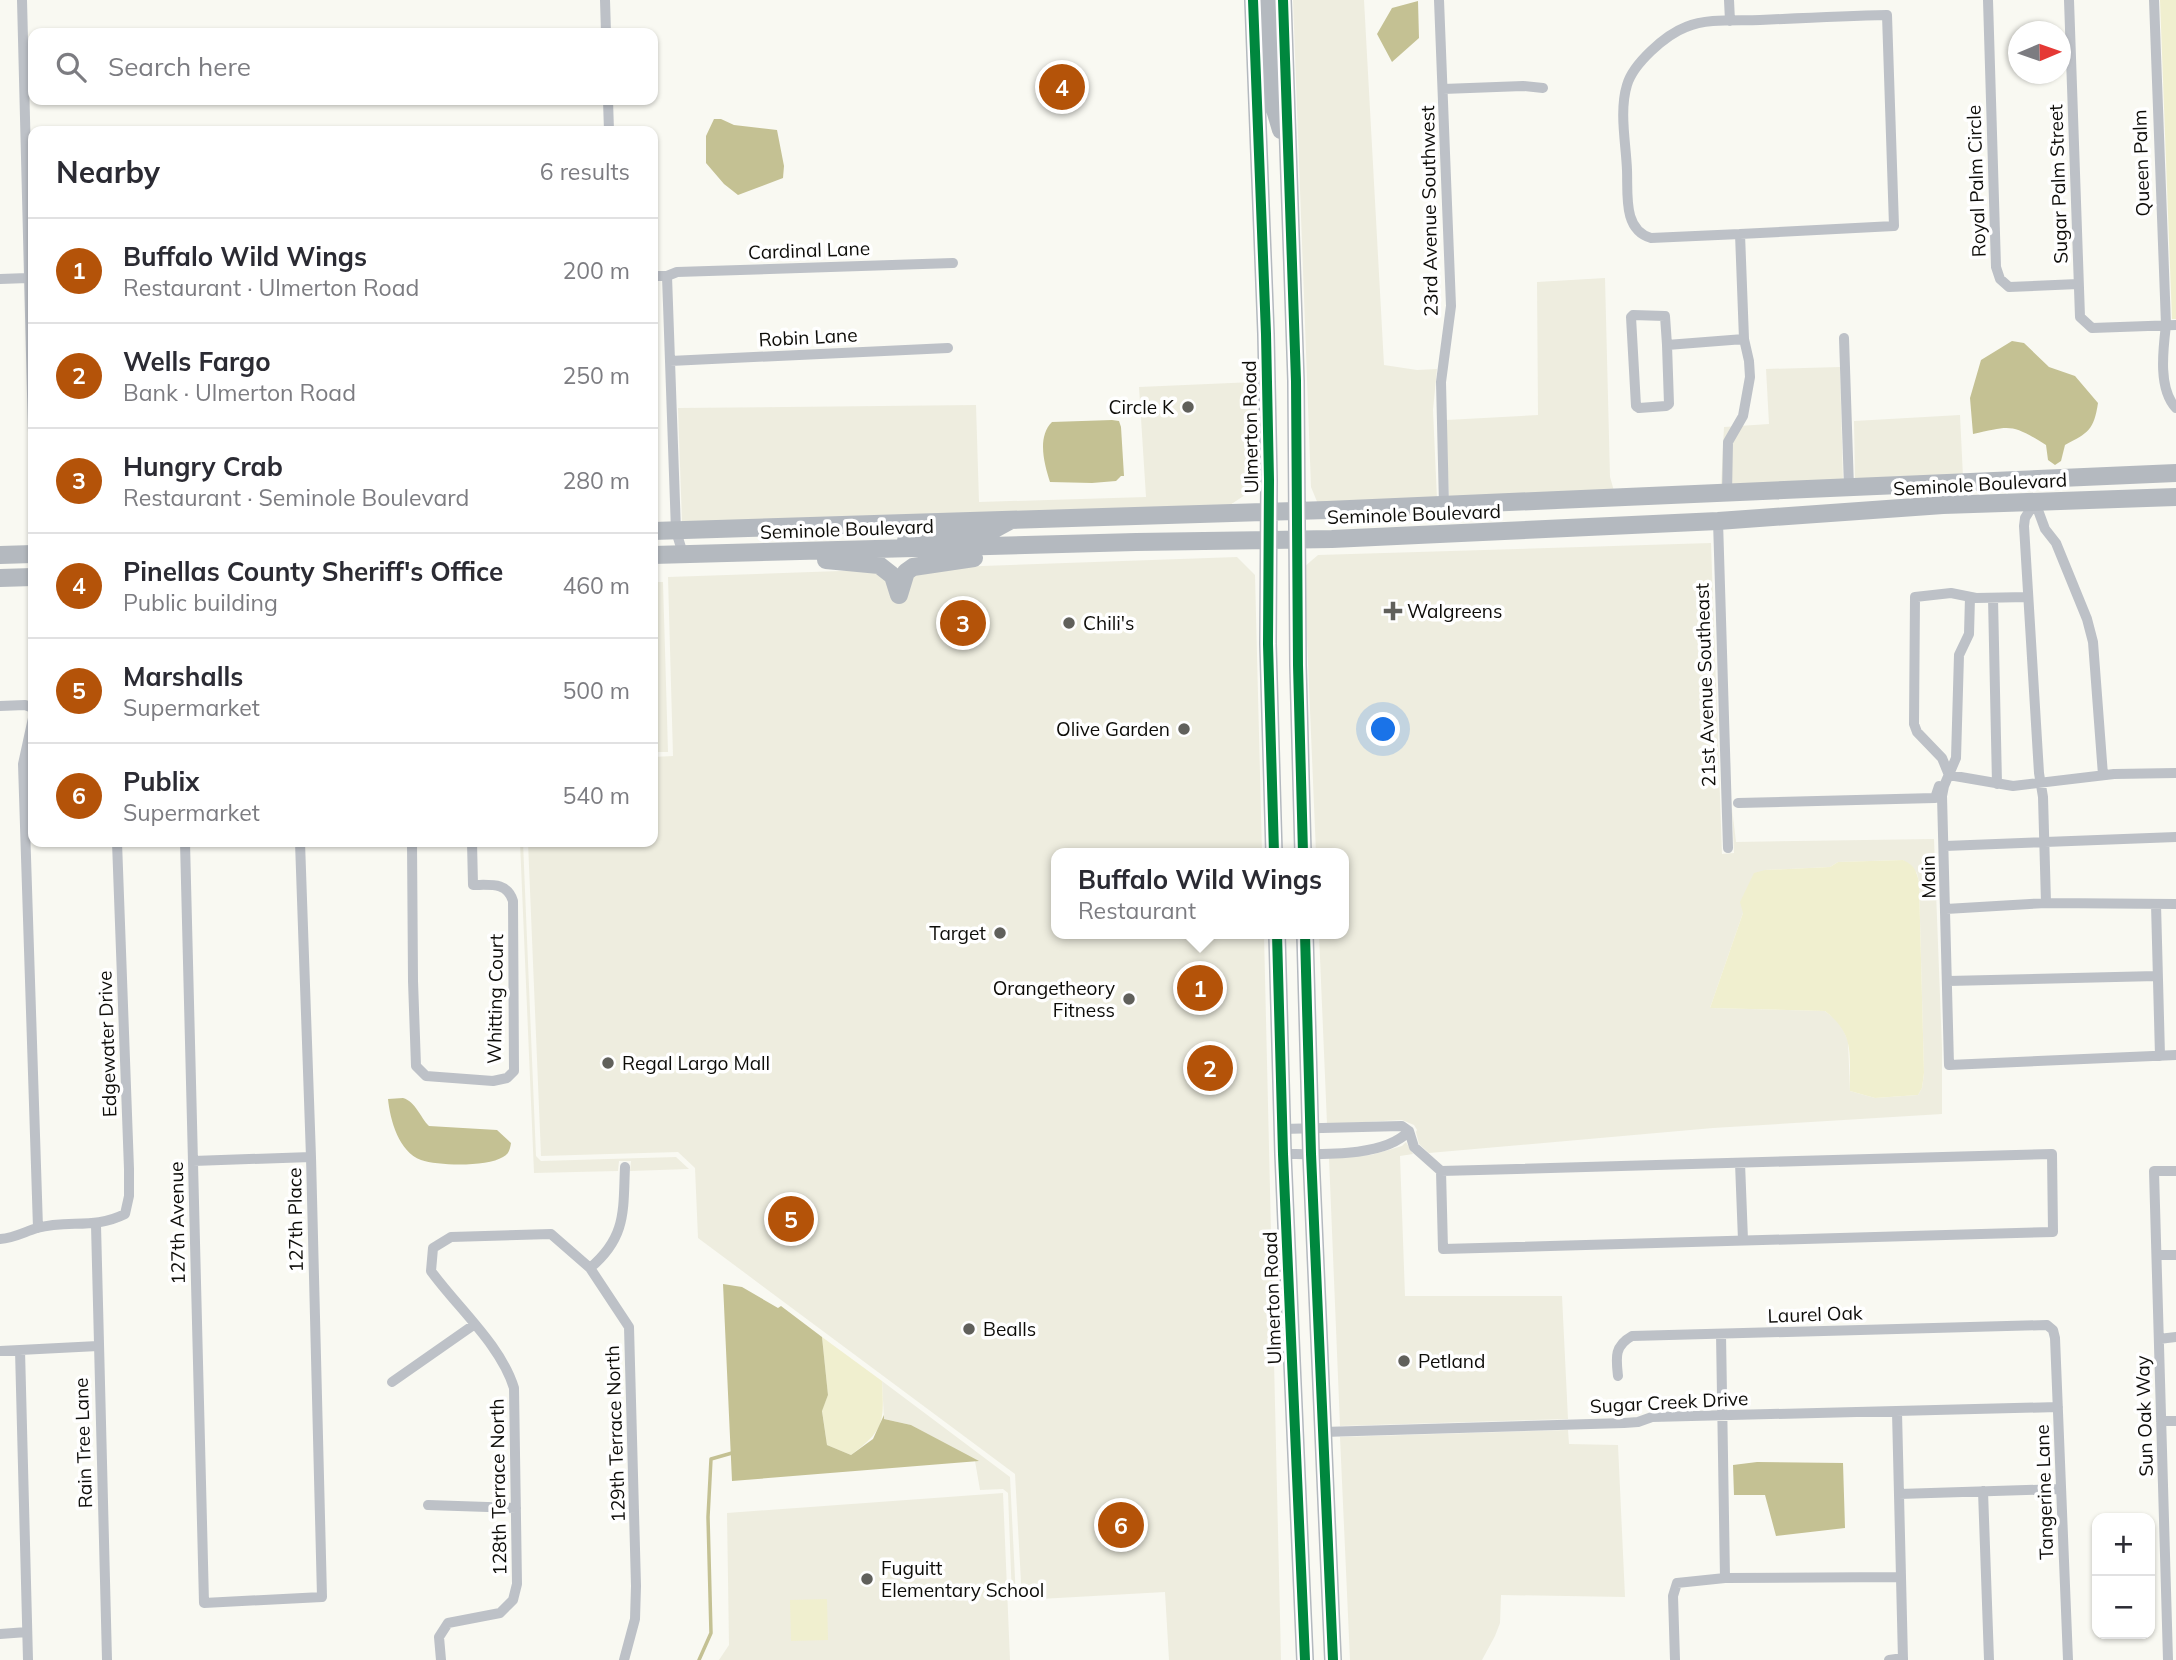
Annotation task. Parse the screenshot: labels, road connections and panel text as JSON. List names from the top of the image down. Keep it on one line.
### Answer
{"streets":{"main road":["Ulmerton Road","Seminole Boulevard"],"street":["Queen Palm","Royal Palm Circle","Sugar Palm Street","23rd Avenue Southwest","Cardinal Lane","Robin Lane","21st Avenue Southeast","Main","Whitting Court","Edgewater Drive","127th Place","127th Avenue","Laurel Oak","Sugar Creek Drive","Sun Oak Way","129th Terrace North","Rain Tree Lane","128th Terrace North","Tangerine Lane"]},"crossings":[["Royal Palm Circle","Sugar Palm Street"],["23rd Avenue Southwest","Seminole Boulevard"],["Ulmerton Road","Seminole Boulevard"],["Seminole Boulevard","21st Avenue Southeast"],["Edgewater Drive","Rain Tree Lane"],["127th Place","127th Avenue"],["Laurel Oak","Tangerine Lane"],["Sugar Creek Drive","Tangerine Lane"],["129th Terrace North","128th Terrace North"]],"places":{"other":["Circle K","Chili's","Olive Garden","Target","Orangetheory Fitness","Regal Largo Mall","Bealls","Petland","Fuguitt Elementary School"],"health":["Walgreens"]},"north":"right","page":{"search":"Search here","pins":["4","3","1","2","5","6"],"heading":["Nearby","6 results"],"list":[{"mark":"1","name":"Buffalo Wild Wings","note":"Restaurant · Ulmerton Road","value":"200 m"},{"mark":"2","name":"Wells Fargo","note":"Bank · Ulmerton Road","value":"250 m"},{"mark":"3","name":"Hungry Crab","note":"Restaurant · Seminole Boulevard","value":"280 m"},{"mark":"4","name":"Pinellas County Sheriff's Office","note":"Public building","value":"460 m"},{"mark":"5","name":"Marshalls","note":"Supermarket","value":"500 m"},{"mark":"6","name":"Publix","note":"Supermarket","value":"540 m"}],"popup":["Buffalo Wild Wings","Restaurant"],"map_buttons":["+","−"]}}
